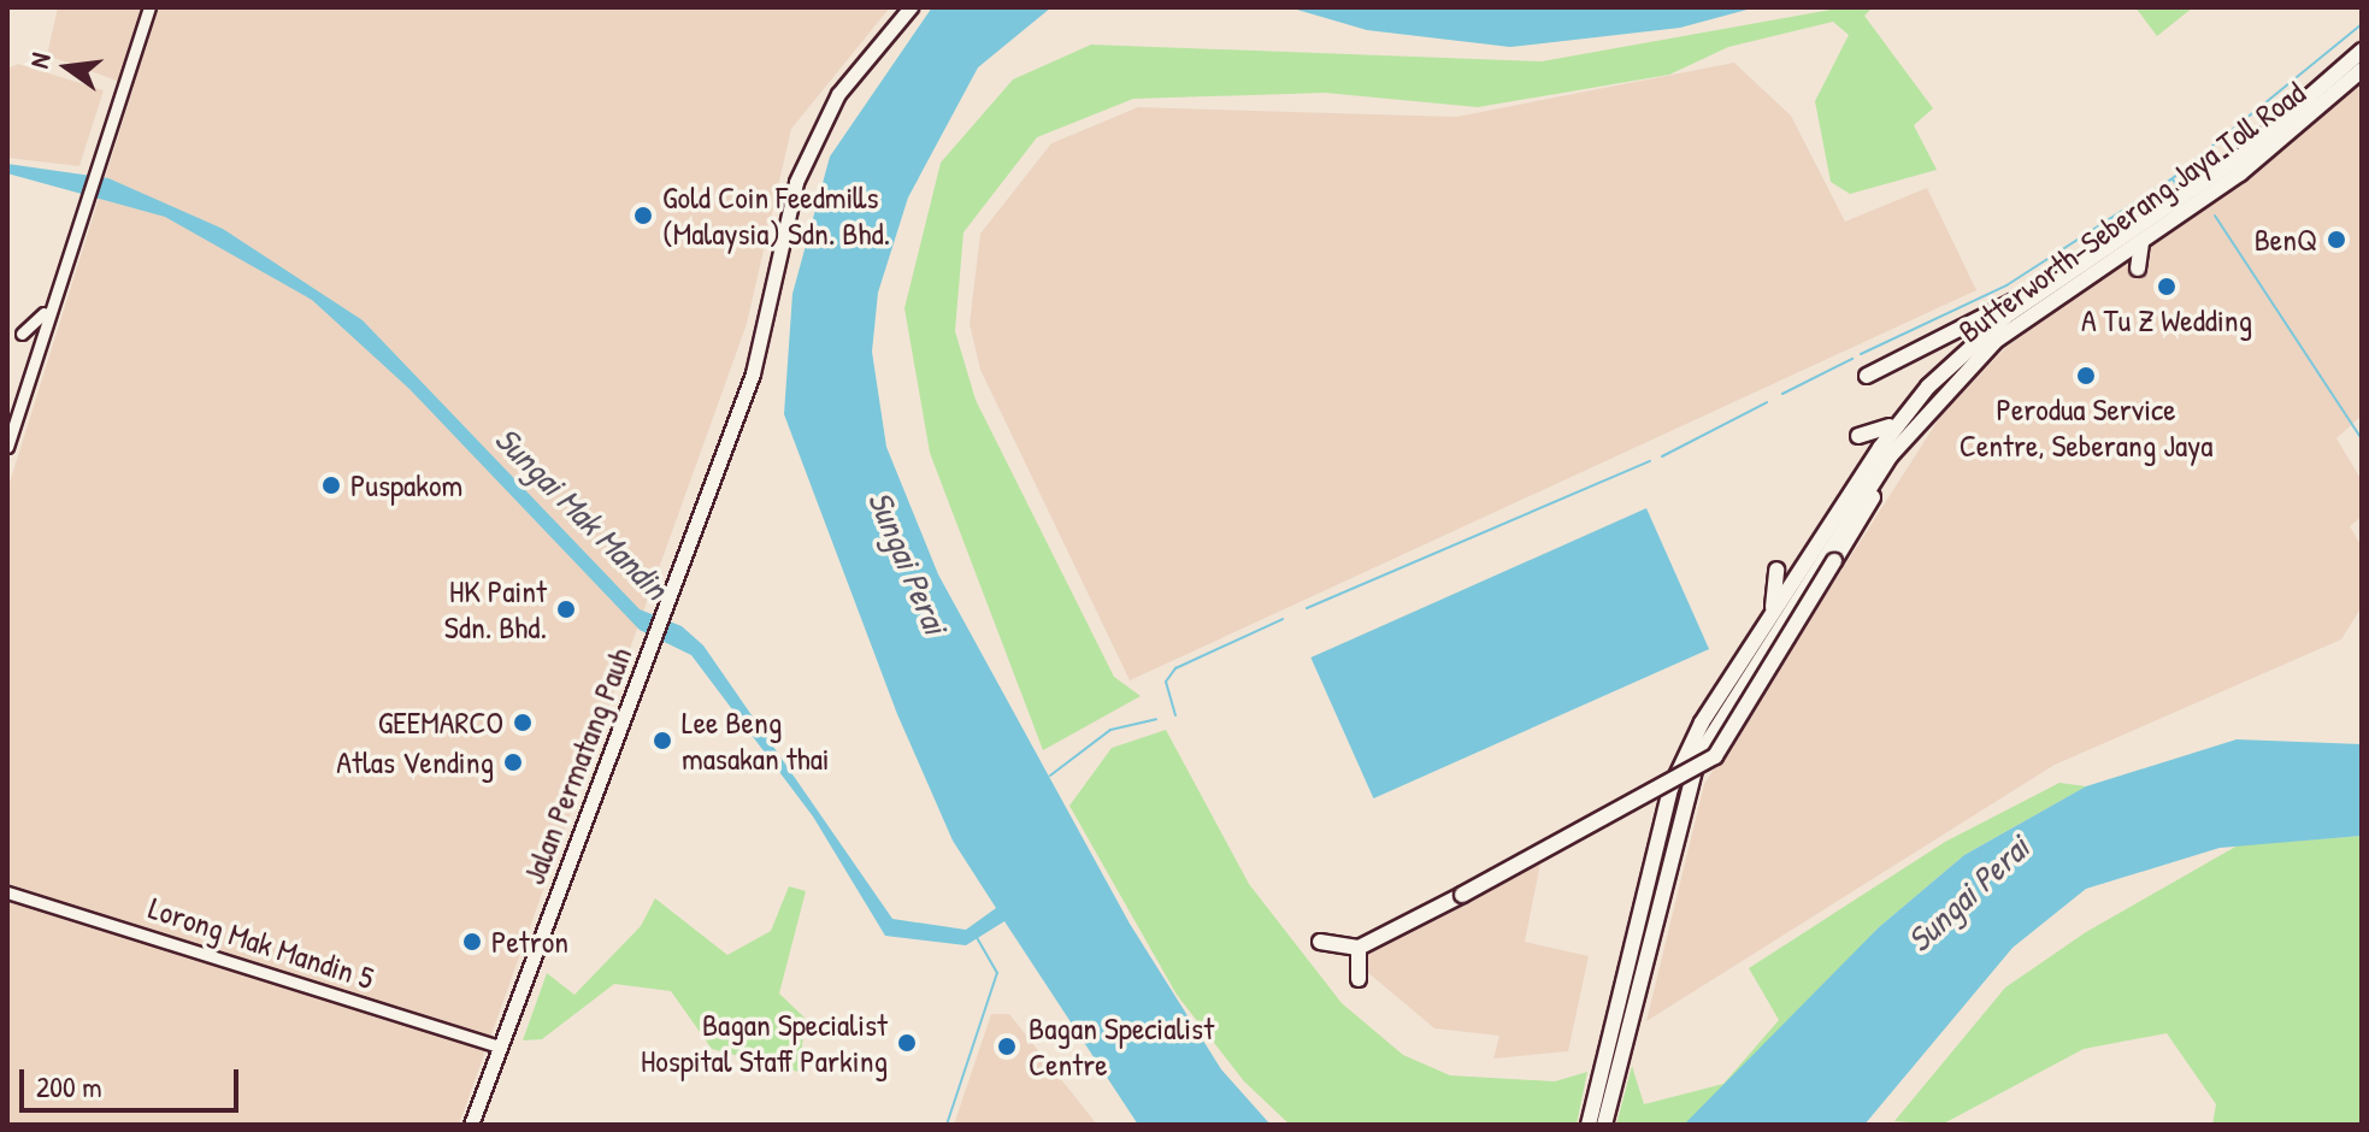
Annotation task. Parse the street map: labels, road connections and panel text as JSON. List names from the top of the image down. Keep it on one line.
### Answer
{"streets":{"highway":["Butterworth–Seberang Jaya Toll Road"],"main road":["Jalan Permatang Pauh"],"street":["Lorong Mak Mandin 5"]},"crossings":[["Jalan Permatang Pauh","Lorong Mak Mandin 5"]],"water":["Sungai Mak Mandin","Sungai Perai"],"places":["Gold Coin Feedmills (Malaysia) Sdn. Bhd.","BenQ","A Tu Z Wedding","Perodua Service Centre, Seberang Jaya","Puspakom","HK Paint Sdn. Bhd.","GEEMARCO","Lee Beng masakan thai","Atlas Vending","Petron","Bagan Specialist Hospital Staff Parking","Bagan Specialist Centre"],"scale_bar":"200 m","north":"left"}
